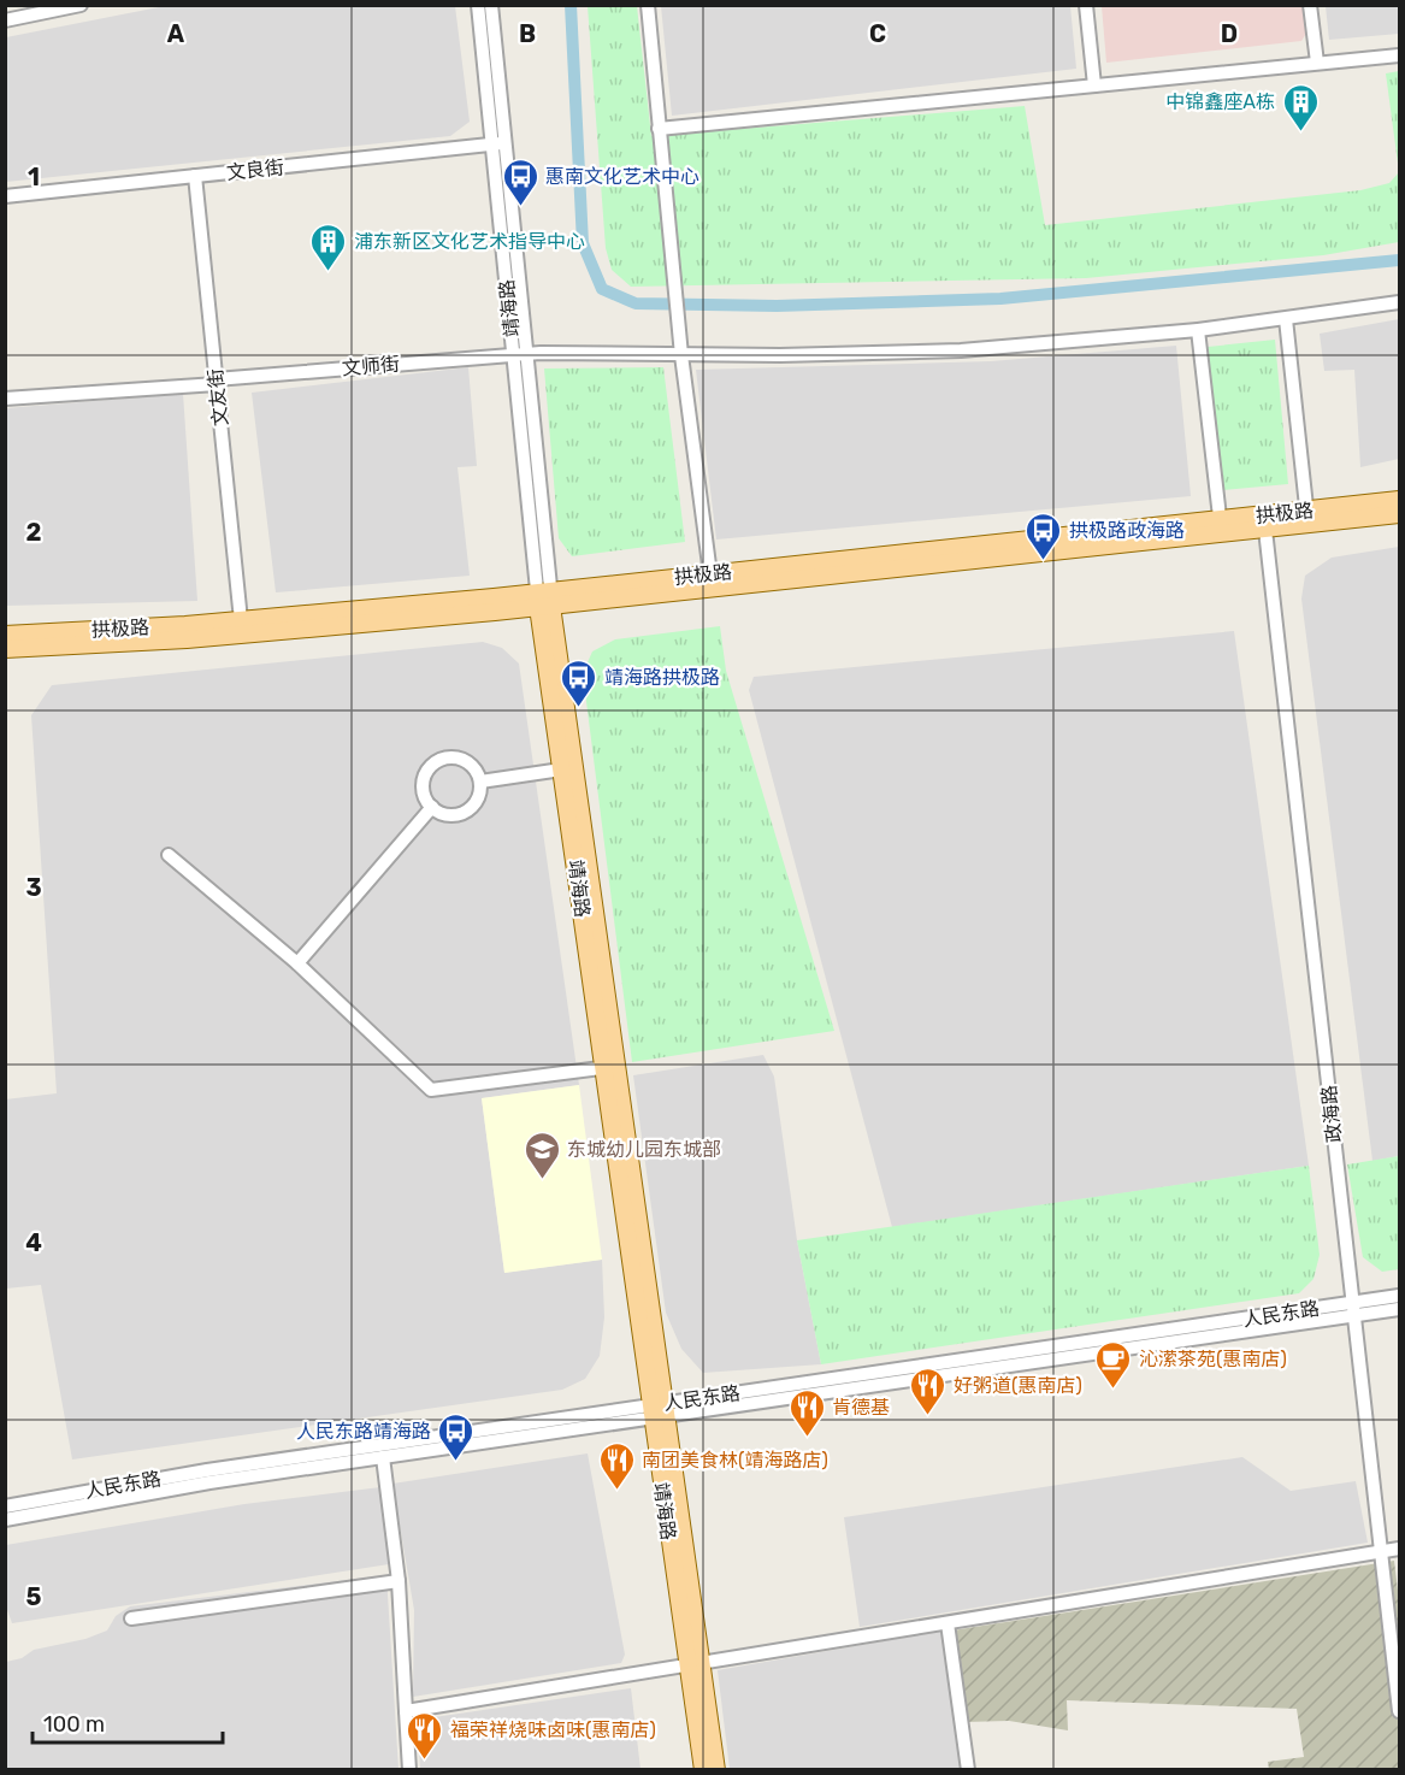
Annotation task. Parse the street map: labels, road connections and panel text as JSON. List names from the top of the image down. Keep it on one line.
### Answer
{"streets":{"main road":["靖海路","拱极路"],"street":["文良街","文师街","文友街","政海路","人民东路"]},"crossings":[["文良街","靖海路"],["文良街","文友街"],["靖海路","文师街"],["靖海路","拱极路"],["靖海路","人民东路"],["文师街","文友街"],["文友街","拱极路"],["拱极路","政海路"],["政海路","人民东路"]],"places":{"building":["中锦鑫座A栋","浦东新区文化艺术指导中心"],"bus stop":["惠南文化艺术中心","拱极路政海路","靖海路拱极路","人民东路靖海路"],"school or university":["东城幼儿园东城部"],"cafe":["沁潆茶苑(惠南店)"],"restaurant":["好粥道(惠南店)","肯德基","南团美食林(靖海路店)","福荣祥烧味卤味(惠南店)"]},"scale_bar":"100 m","grid":{"columns":["A","B","C","D"],"rows":["1","2","3","4","5"]}}
